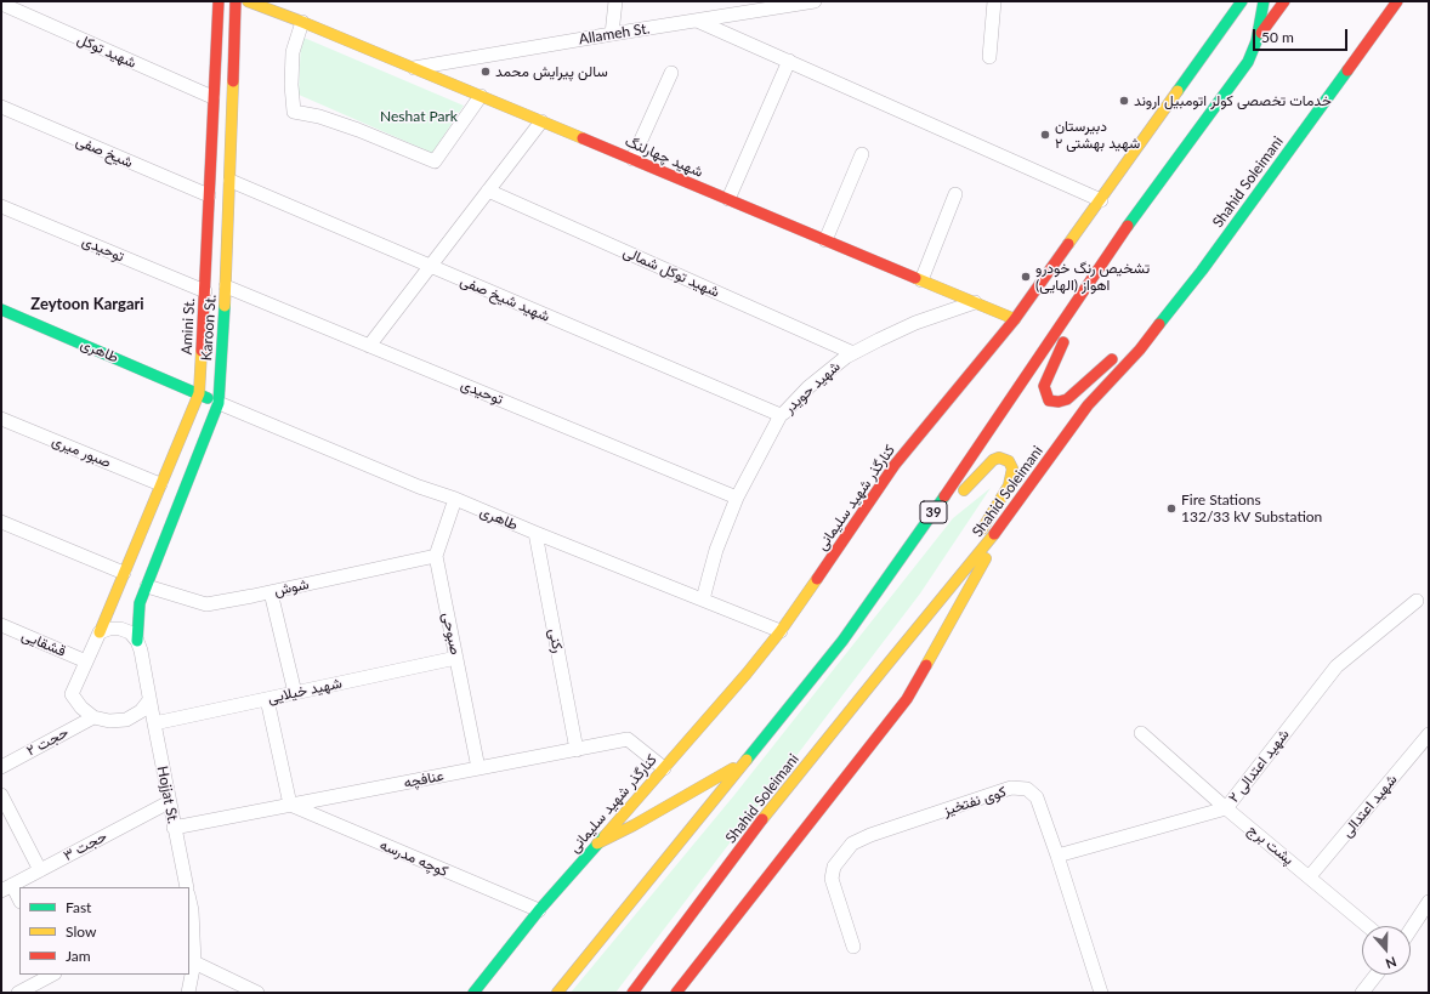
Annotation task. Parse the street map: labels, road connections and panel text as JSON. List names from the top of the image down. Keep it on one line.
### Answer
{"streets":{"main road":["شهید چهارلنگ","Shahid Soleimani","Amini St.","Karoon St.","طاهری","کنارگذر شهید سلیمانی","39"],"street":["Allameh St.","شهید توکل","شیخ صفی","توحیدی","شهید توکل شمالی","شهید شیخ صفی","شهید حویدر","صبور میری","شوش","صبوحی","رکنی","قشقایی","شهید خیلایی","حجت ۲","شهید اعتدالی ۲","عنافچه","Hojjat St.","کوی نفتخیز","شهید اعتدالی","پشت برج","حجت ۳","کوچه مدرسه"]},"crossings":[["Allameh St.","شهید چهارلنگ"],["شهید توکل","Amini St."],["شیخ صفی","Amini St."],["شهید چهارلنگ","شهید حویدر"],["شهید چهارلنگ","کنارگذر شهید سلیمانی"],["توحیدی","Amini St."],["توحیدی","Karoon St."],["توحیدی","شهید حویدر"],["شهید توکل شمالی","شهید حویدر"],["شهید شیخ صفی","Karoon St."],["شهید شیخ صفی","شهید حویدر"],["Amini St.","Karoon St."],["Amini St.","طاهری"],["Amini St.","صبور میری"],["Amini St.","قشقایی"],["Amini St.","حجت ۲"],["Amini St.","Hojjat St."],["Karoon St.","طاهری"],["Karoon St.","صبور میری"],["Karoon St.","شوش"],["Karoon St.","قشقایی"],["Karoon St.","حجت ۲"],["Karoon St.","Hojjat St."],["طاهری","شهید حویدر"],["طاهری","کنارگذر شهید سلیمانی"],["طاهری","صبوحی"],["طاهری","رکنی"],["کنارگذر شهید سلیمانی","عنافچه"],["کنارگذر شهید سلیمانی","کوچه مدرسه"],["شوش","صبوحی"],["صبوحی","شهید خیلایی"],["صبوحی","عنافچه"],["رکنی","عنافچه"],["قشقایی","حجت ۲"],["قشقایی","Hojjat St."],["شهید خیلایی","Hojjat St."],["حجت ۲","Hojjat St."],["شهید اعتدالی ۲","کوی نفتخیز"],["شهید اعتدالی ۲","پشت برج"],["عنافچه","Hojjat St."],["عنافچه","کوچه مدرسه"],["Hojjat St.","حجت ۳"],["شهید اعتدالی","پشت برج"]],"districts":["Zeytoon Kargari"],"parks":["Neshat Park"],"places":["سالن پیرایش محمد","خدمات تخصصی کولر اتومبیل اروند","دبیرستان شهید بهشتی ۲","تشخیص رنگ خودرو اهواز (الهایی)","Fire Stations 132/33 kV Substation"],"legend":["Fast","Slow","Jam"],"scale_bar":"50 m","north":"bottom"}
